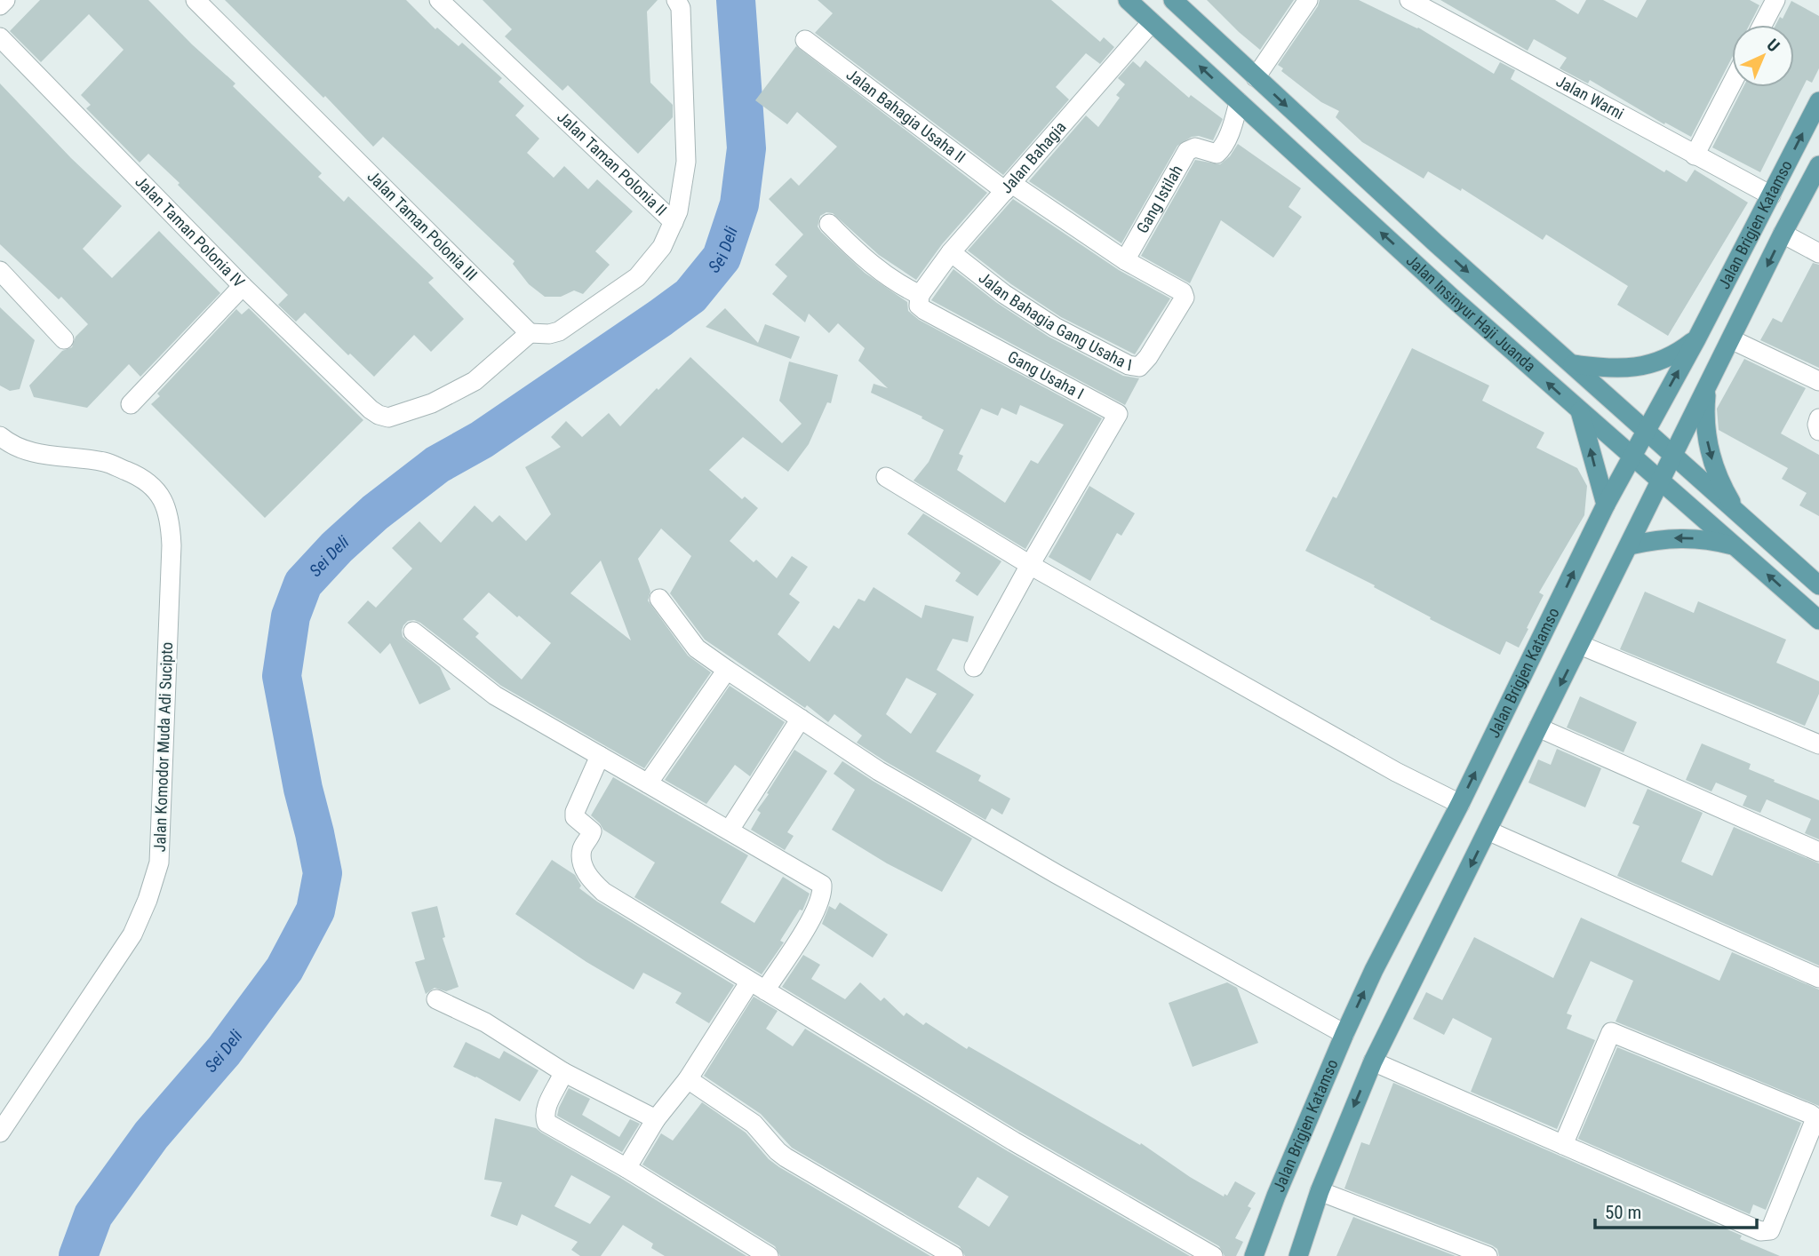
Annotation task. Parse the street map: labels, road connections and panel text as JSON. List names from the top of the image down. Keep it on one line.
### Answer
{"streets":{"main road":["Jalan Brigjen Katamso","Jalan Insinyur Haji Juanda"],"street":["Jalan Warni","Jalan Bahagia Usaha II","Jalan Bahagia","Jalan Taman Polonia II","Gang Istilah","Jalan Taman Polonia III","Jalan Taman Polonia IV","Jalan Bahagia Gang Usaha I","Gang Usaha I","Jalan Komodor Muda Adi Sucipto"]},"crossings":[["Jalan Warni","Jalan Brigjen Katamso"],["Jalan Bahagia Usaha II","Jalan Bahagia"],["Jalan Bahagia Usaha II","Jalan Bahagia Gang Usaha I"],["Jalan Bahagia","Jalan Insinyur Haji Juanda"],["Jalan Bahagia","Jalan Bahagia Gang Usaha I"],["Jalan Bahagia","Gang Usaha I"],["Jalan Taman Polonia II","Jalan Taman Polonia III"],["Jalan Taman Polonia II","Jalan Taman Polonia IV"],["Gang Istilah","Jalan Insinyur Haji Juanda"],["Gang Istilah","Jalan Bahagia Gang Usaha I"],["Jalan Taman Polonia III","Jalan Taman Polonia IV"],["Jalan Brigjen Katamso","Jalan Insinyur Haji Juanda"]],"water":["Sei Deli"],"scale_bar":"50 m","north":"top right"}
